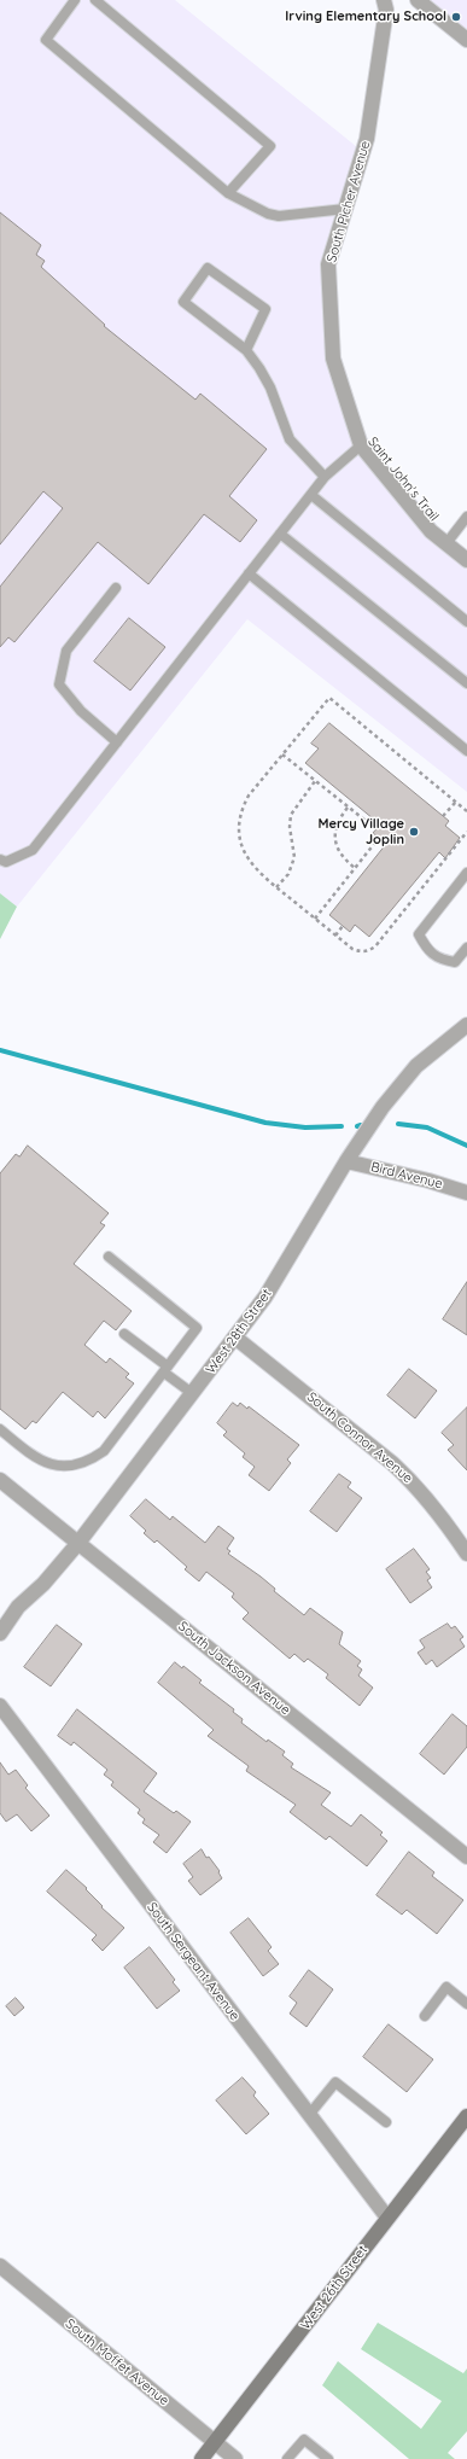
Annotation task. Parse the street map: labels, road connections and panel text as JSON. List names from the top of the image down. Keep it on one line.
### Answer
{"streets":{"main road":["West 26th Street"],"street":["South Picher Avenue","Bird Avenue","West 28th Street","South Connor Avenue","South Jackson Avenue","South Sergeant Avenue","South Moffet Avenue"]},"crossings":[["Bird Avenue","West 28th Street"],["West 28th Street","South Connor Avenue"],["West 28th Street","South Jackson Avenue"],["South Sergeant Avenue","West 26th Street"],["West 26th Street","South Moffet Avenue"]],"places":["Irving Elementary School","Mercy Village Joplin"]}
